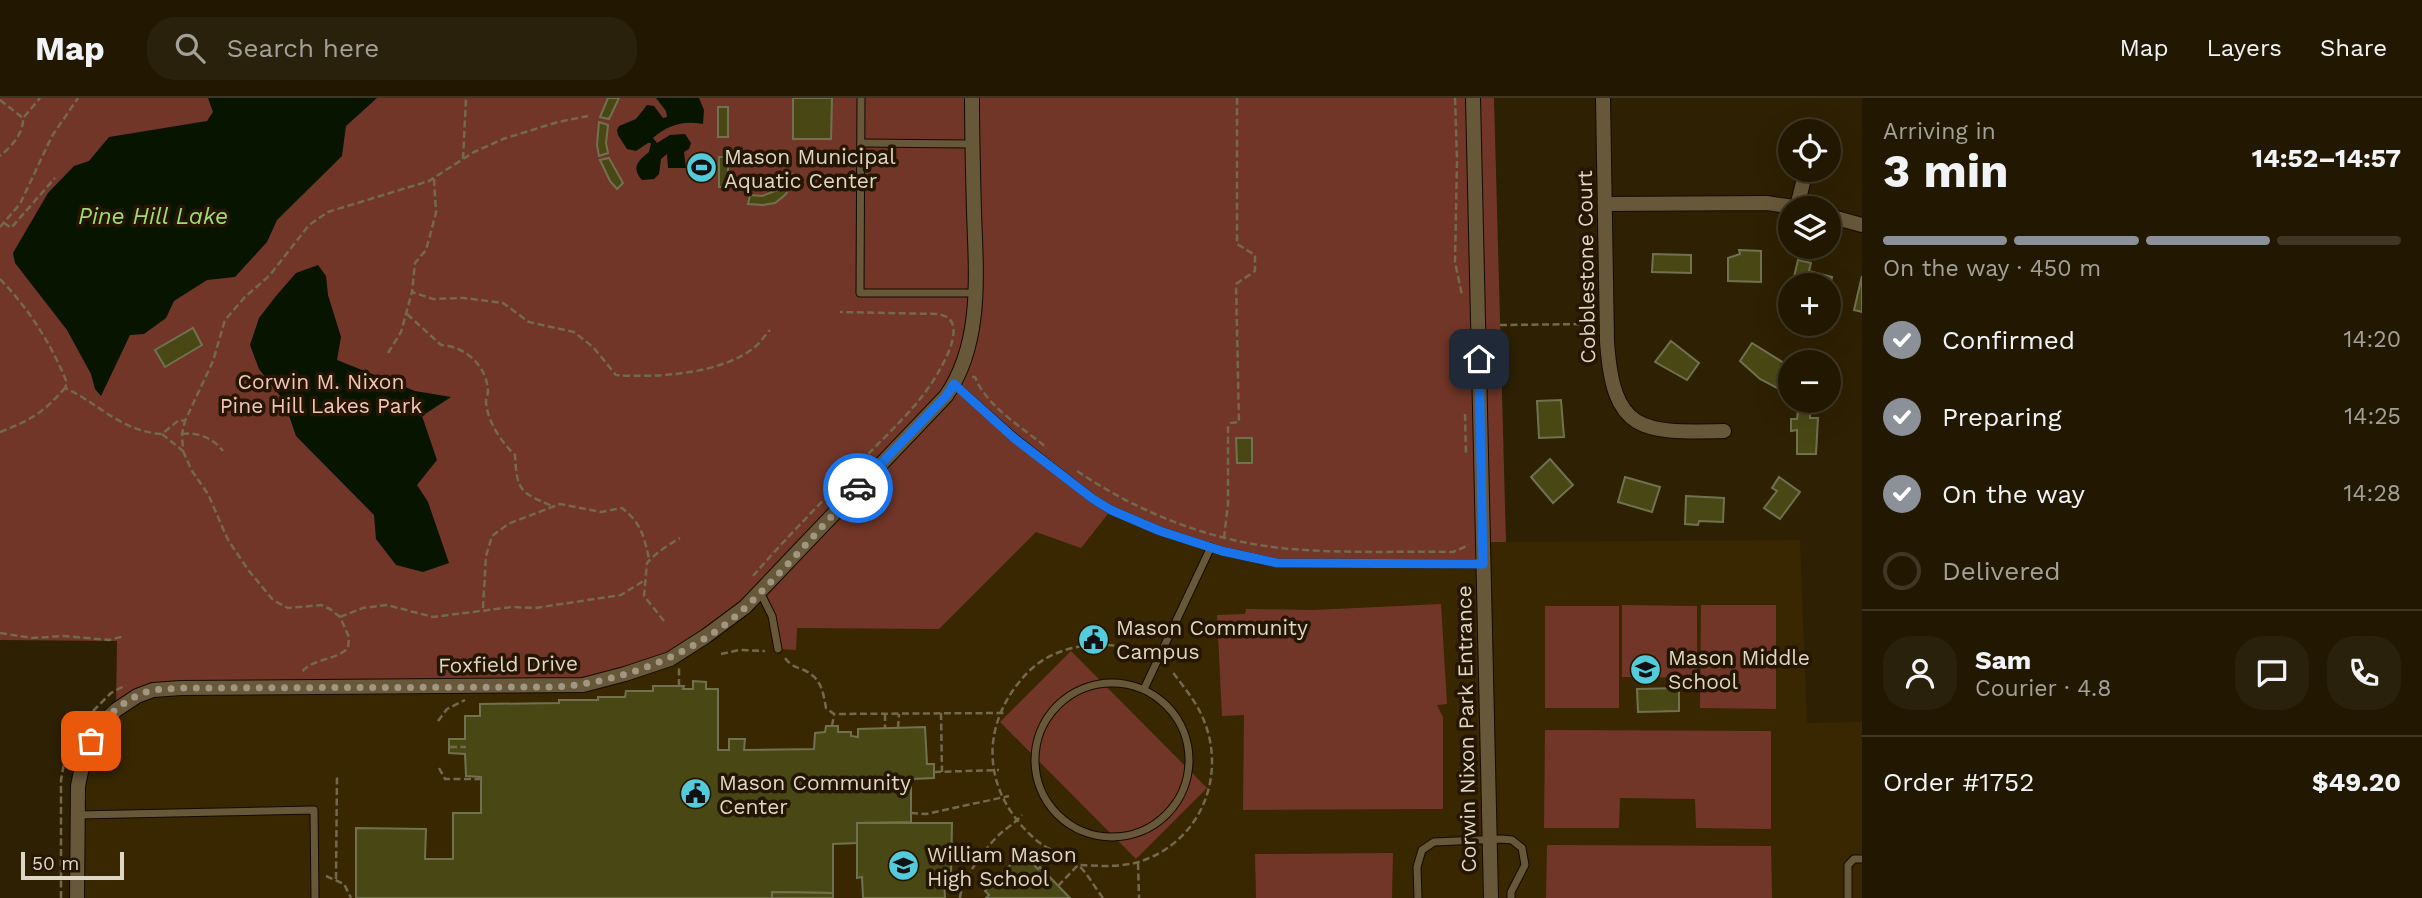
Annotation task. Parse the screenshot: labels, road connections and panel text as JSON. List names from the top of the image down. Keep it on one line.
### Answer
{"streets":{"street":["Cobblestone Court","Foxfield Drive","Corwin Nixon Park Entrance"]},"water":["Pine Hill Lake"],"parks":["Corwin M. Nixon Pine Hill Lakes Park"],"places":{"sports":["Mason Municipal Aquatic Center"],"public building":["Mason Community Campus","Mason Community Center"],"school or university":["Mason Middle School","William Mason High School"]},"scale_bar":"50 m","page":{"header":"Map","search":"Search here","nav":["Map","Layers","Share"],"heading":["3 min","Arriving in","14:52–14:57"],"panel":["Sam","Courier · 4.8","Order #1752","$49.20"],"map_buttons":["+","−"],"bar":"On the way · 450 m","list":[["Confirmed","14:20"],["Preparing","14:25"],["On the way","14:28"],"Delivered"],"scale":"50 m"}}
